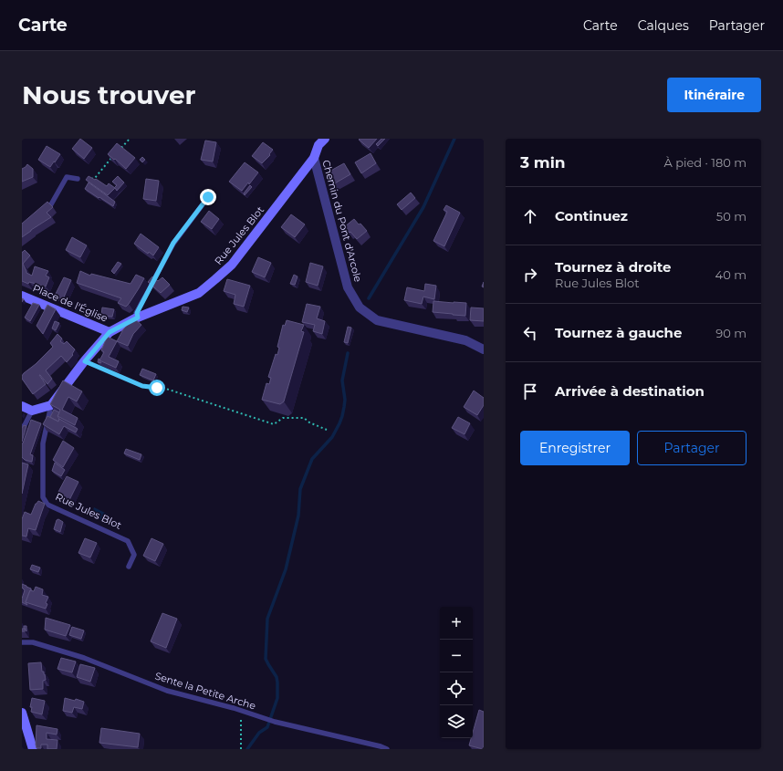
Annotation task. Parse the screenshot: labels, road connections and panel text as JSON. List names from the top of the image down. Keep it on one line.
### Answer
{"streets":{"street":["Chemin du Pont d'Arcole","Rue Jules Blot","Place de l'Église"],"lane":["Sente la Petite Arche"]},"crossings":[["Chemin du Pont d'Arcole","Rue Jules Blot"],["Rue Jules Blot","Place de l'Église"]],"page":{"header":"Carte","nav":["Carte","Calques","Partager"],"buttons":["Itinéraire",["Enregistrer","Partager"]],"title":"Nous trouver","heading":["3 min","À pied · 180 m"],"list":[["Continuez","50 m"],["Tournez à droite","Rue Jules Blot","40 m"],["Tournez à gauche","90 m"],"Arrivée à destination"],"map_buttons":["+","−"]}}
